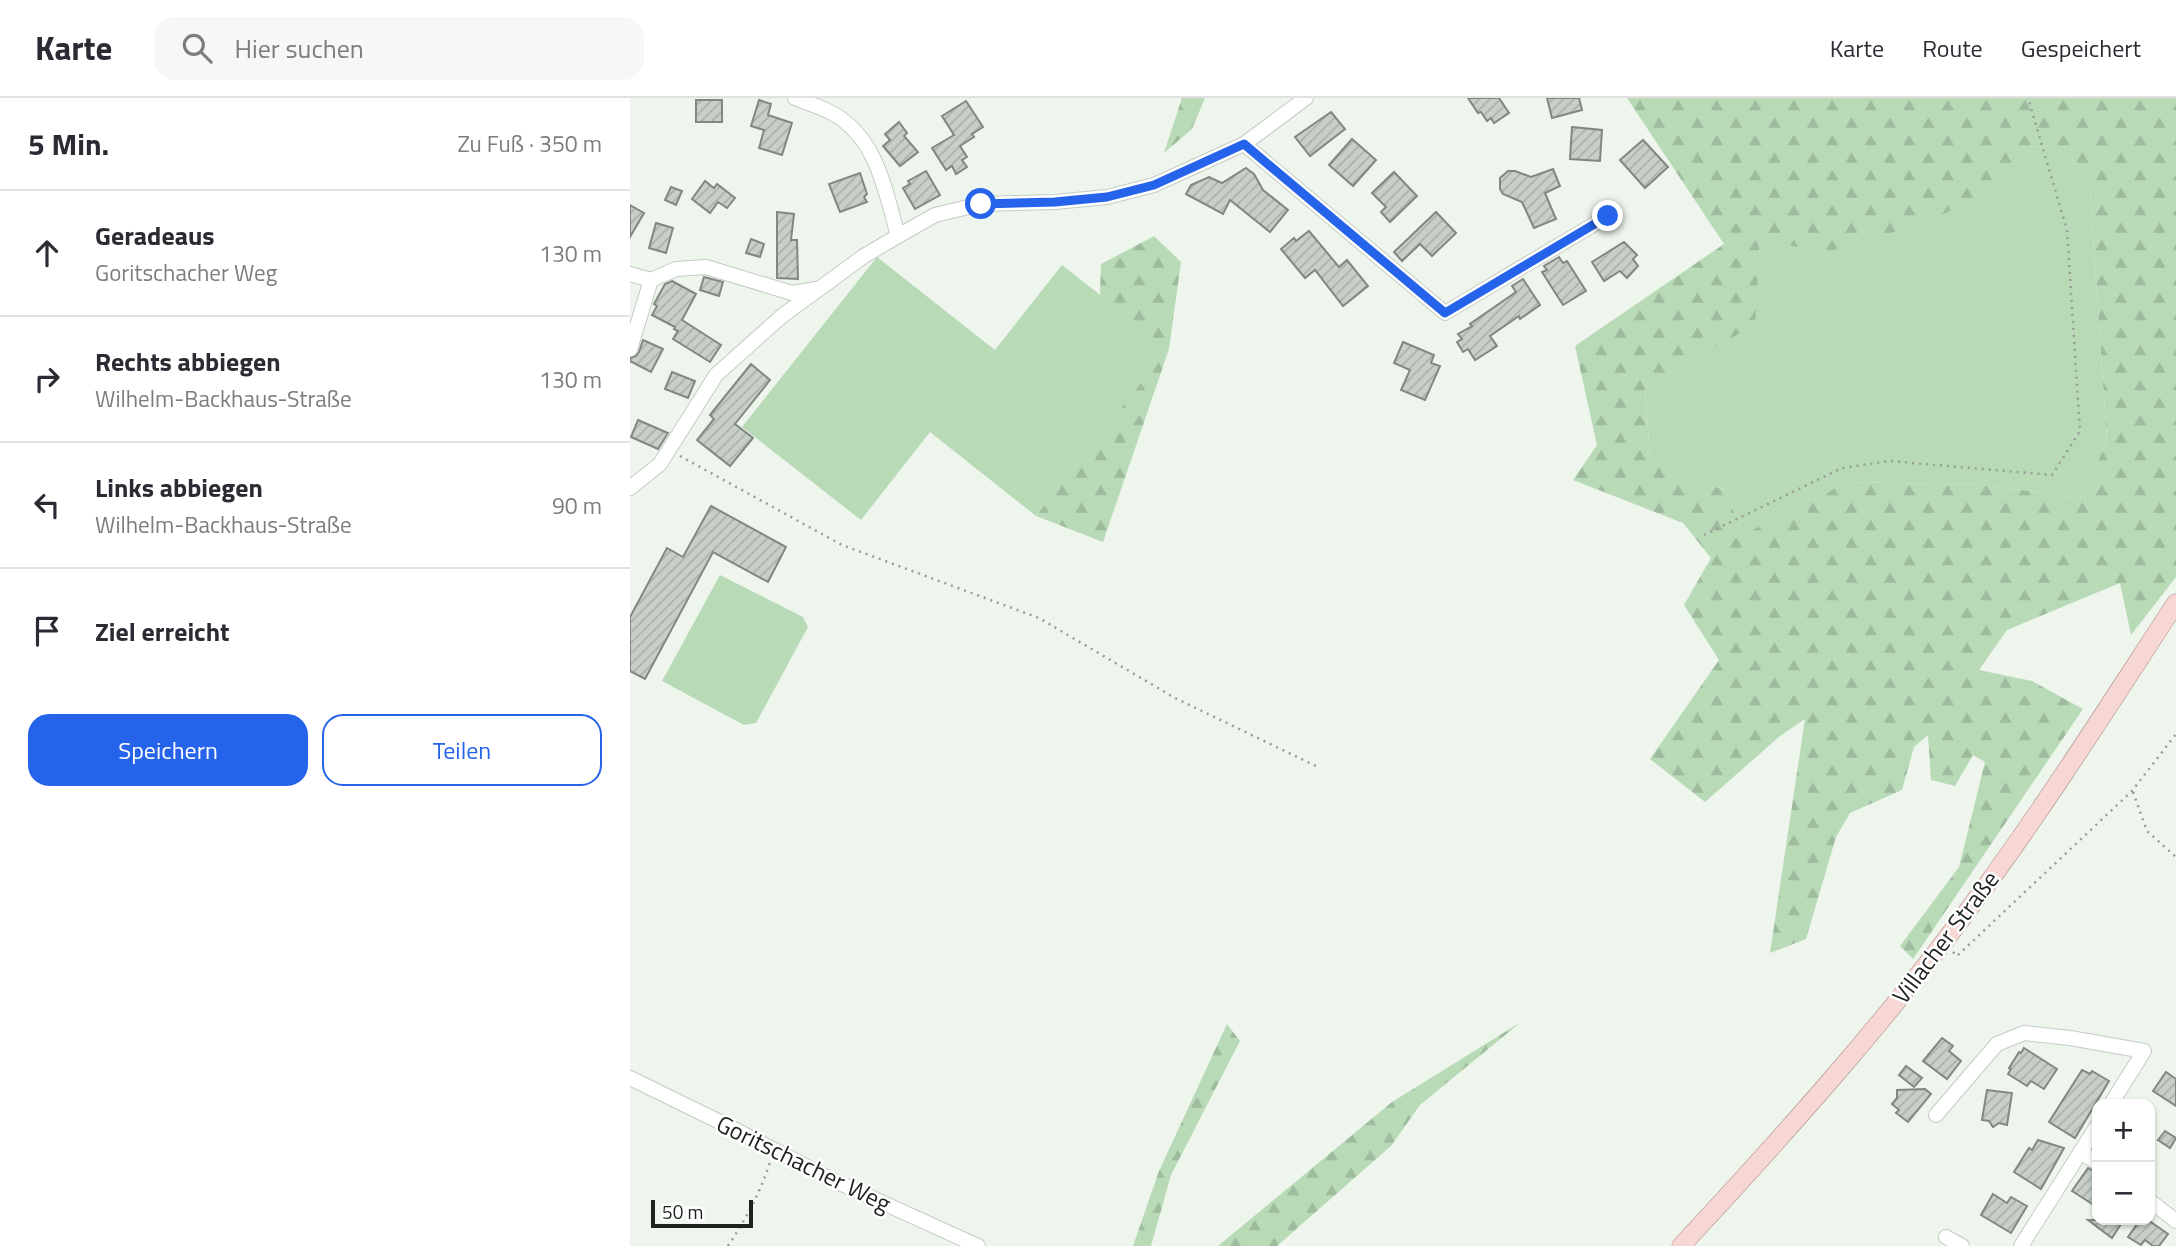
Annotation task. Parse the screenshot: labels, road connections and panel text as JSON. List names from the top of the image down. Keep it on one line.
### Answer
{"streets":{"main road":["Villacher Straße"],"street":["Goritschacher Weg"]},"scale_bar":"50 m","page":{"header":"Karte","search":"Hier suchen","nav":["Karte","Route","Gespeichert"],"heading":["5 Min.","Zu Fuß · 350 m"],"list":[["Geradeaus","Goritschacher Weg","130 m"],["Rechts abbiegen","Wilhelm-Backhaus-Straße","130 m"],["Links abbiegen","Wilhelm-Backhaus-Straße","90 m"],"Ziel erreicht"],"buttons":["Speichern","Teilen"],"map_buttons":["+","−"],"scale":"50 m"}}
